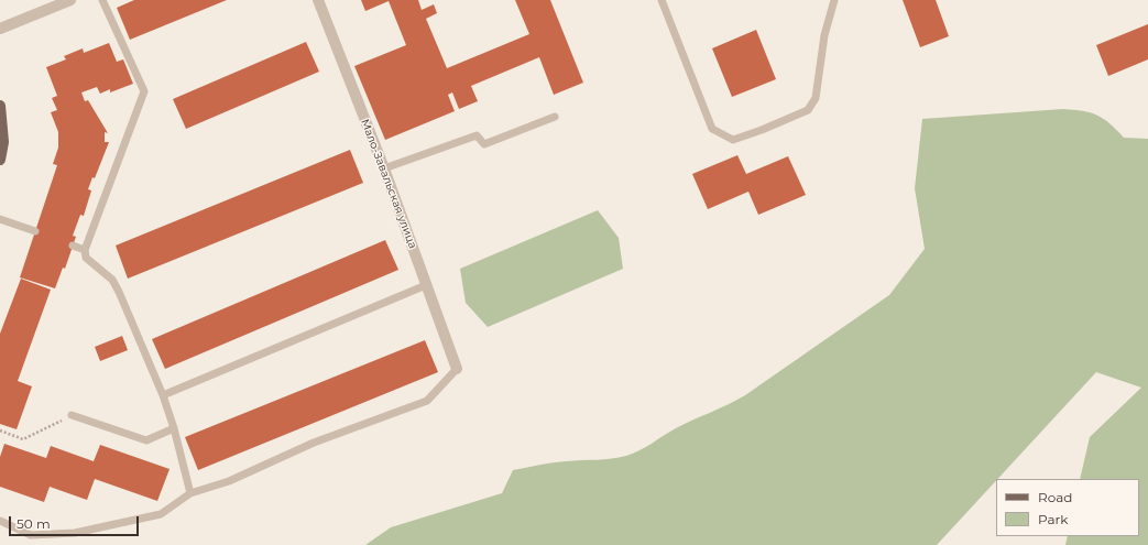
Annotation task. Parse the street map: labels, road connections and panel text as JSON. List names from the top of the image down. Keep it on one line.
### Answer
{"streets":{"street":["Мало-Завальская улица"]},"legend":["Road","Park"],"scale_bar":"50 m"}
